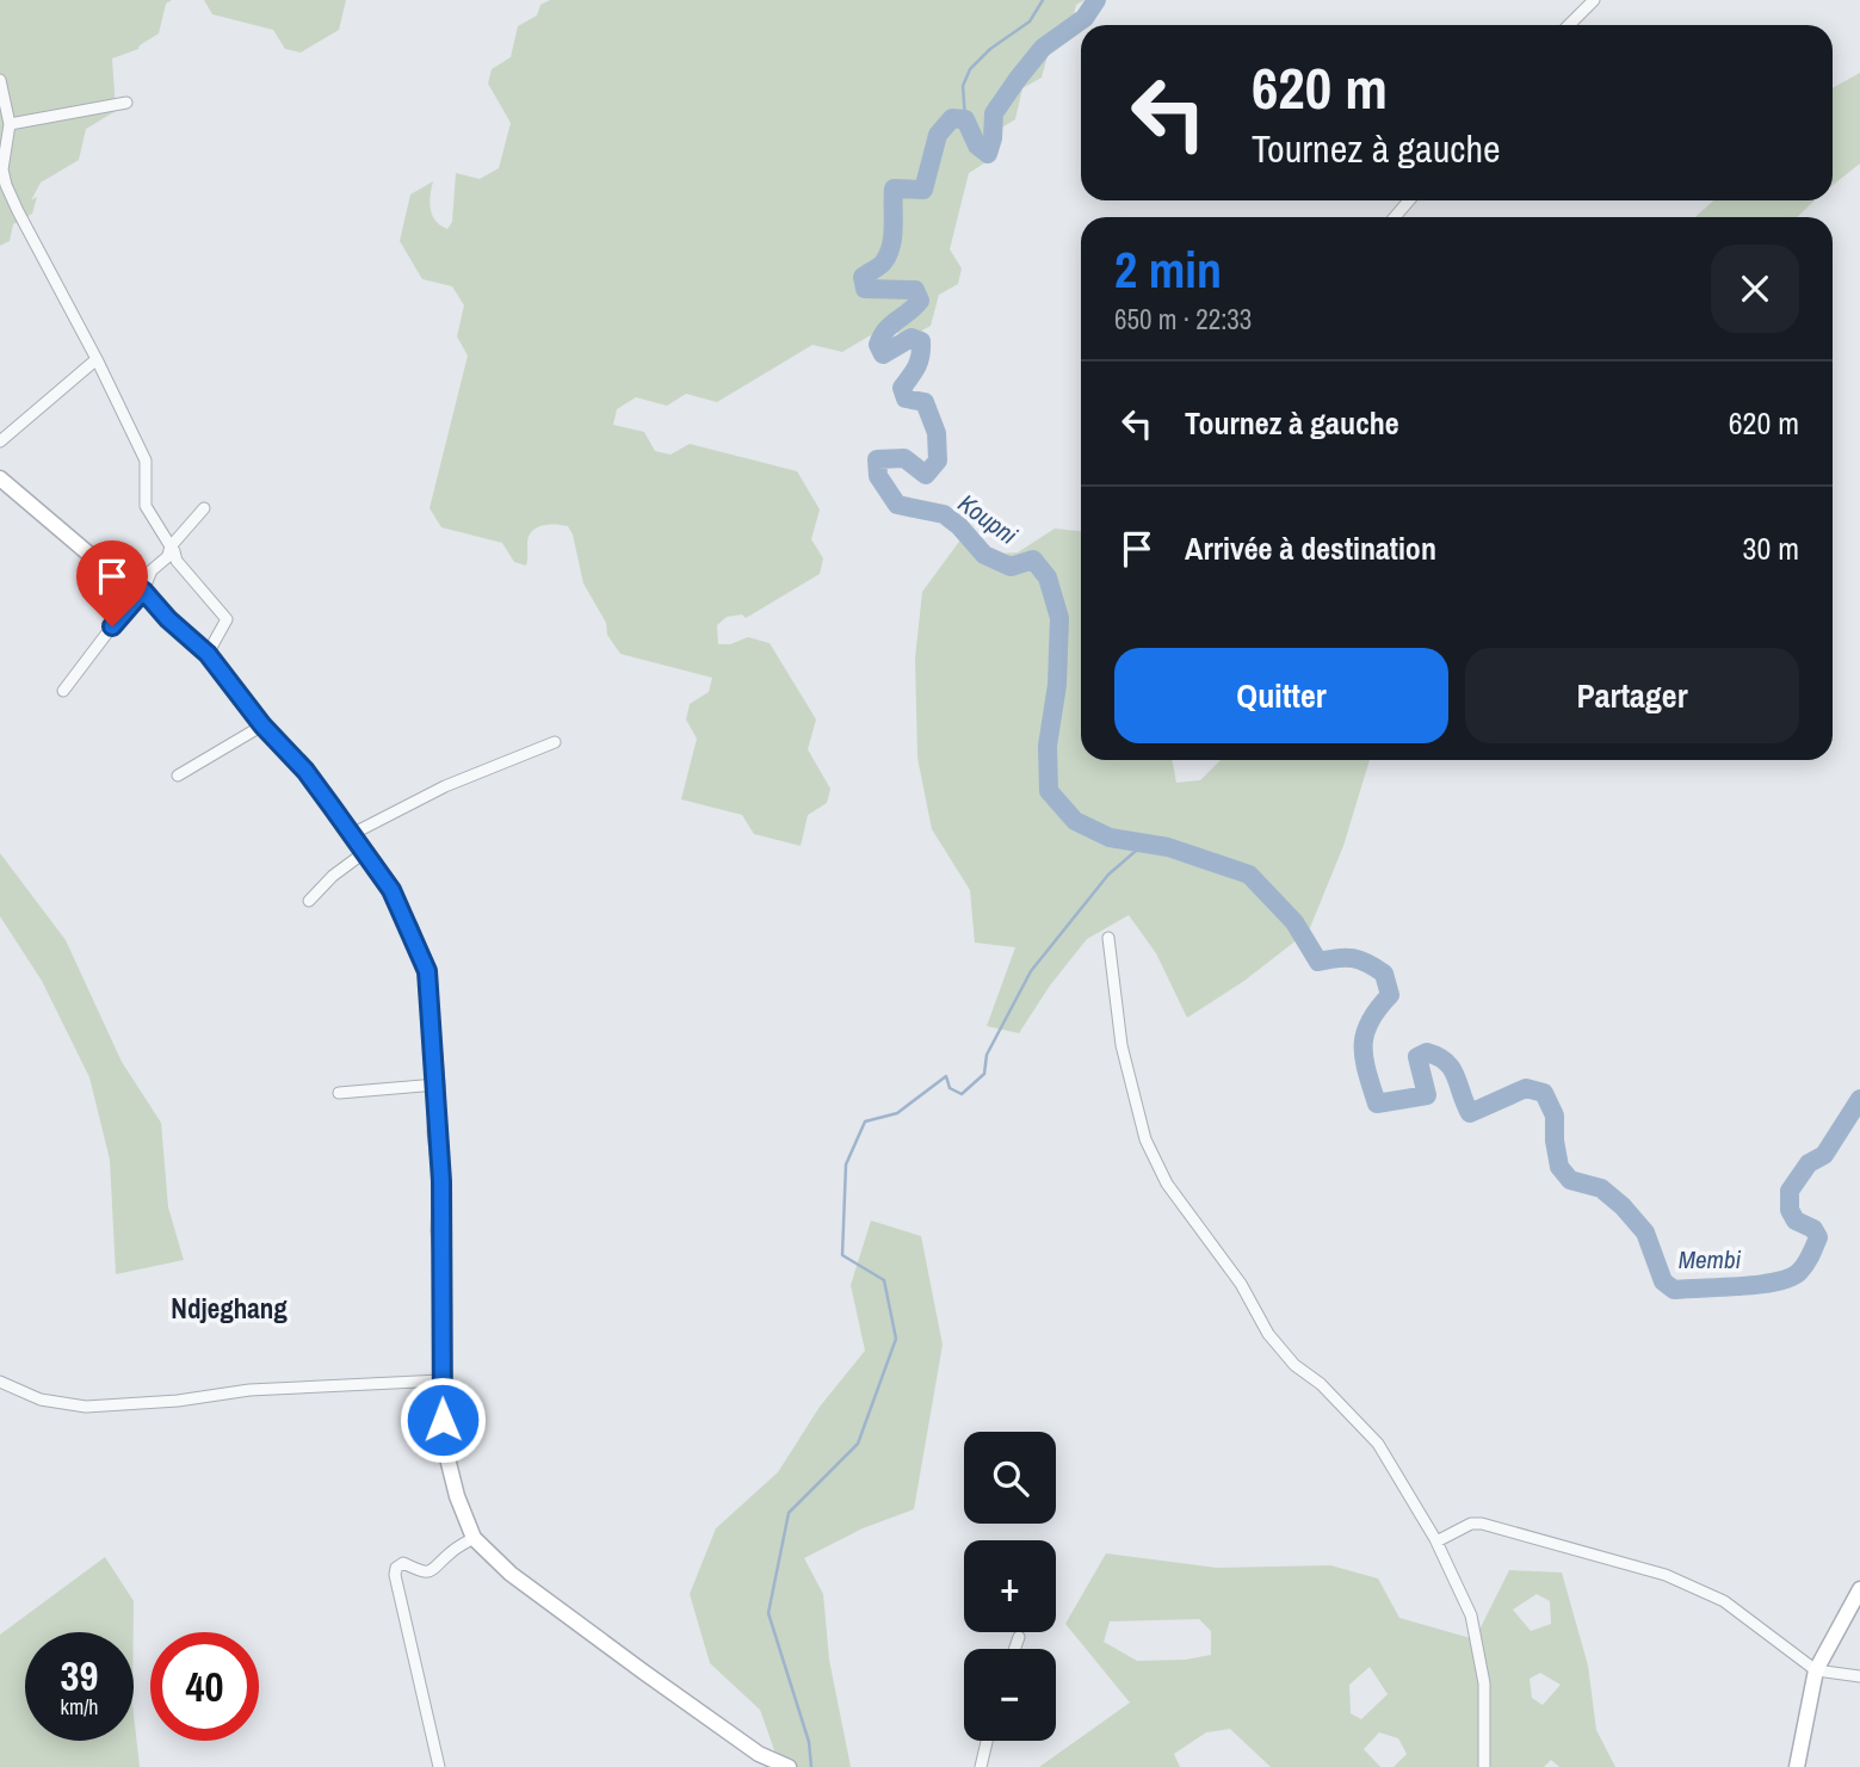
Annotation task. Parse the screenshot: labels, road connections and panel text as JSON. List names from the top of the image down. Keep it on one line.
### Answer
{"districts":["Ndjeghang"],"water":["Koupni","Membi"],"page":{"turn":["620 m","Tournez à gauche"],"heading":["2 min","650 m · 22:33"],"list":[{"name":"Tournez à gauche","value":"620 m"},{"name":"Arrivée à destination","value":"30 m"}],"buttons":["Quitter","Partager"],"map_buttons":["+","−"],"speed":"39 km/h","limit":"40"}}
